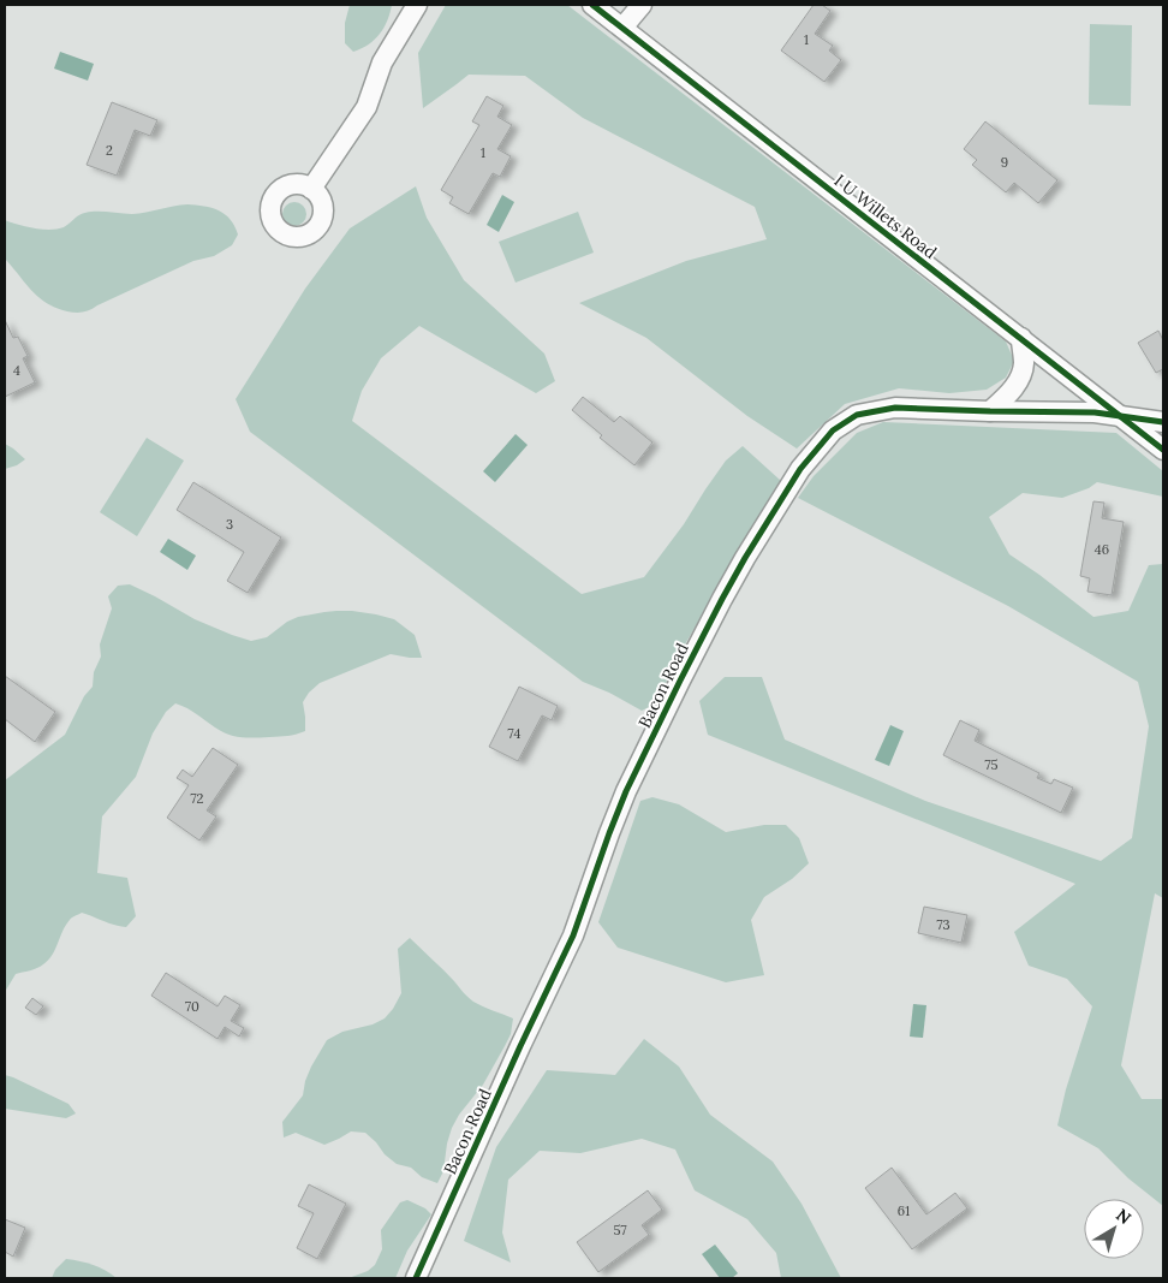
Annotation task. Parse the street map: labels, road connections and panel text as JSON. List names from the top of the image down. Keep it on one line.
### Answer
{"streets":{"street":["I U Willets Road","Bacon Road"]},"crossings":[["I U Willets Road","Bacon Road"]],"house_numbers":["1","2","1","9","4","3","46","74","75","72","73","70","61","57"],"north":"top right"}
